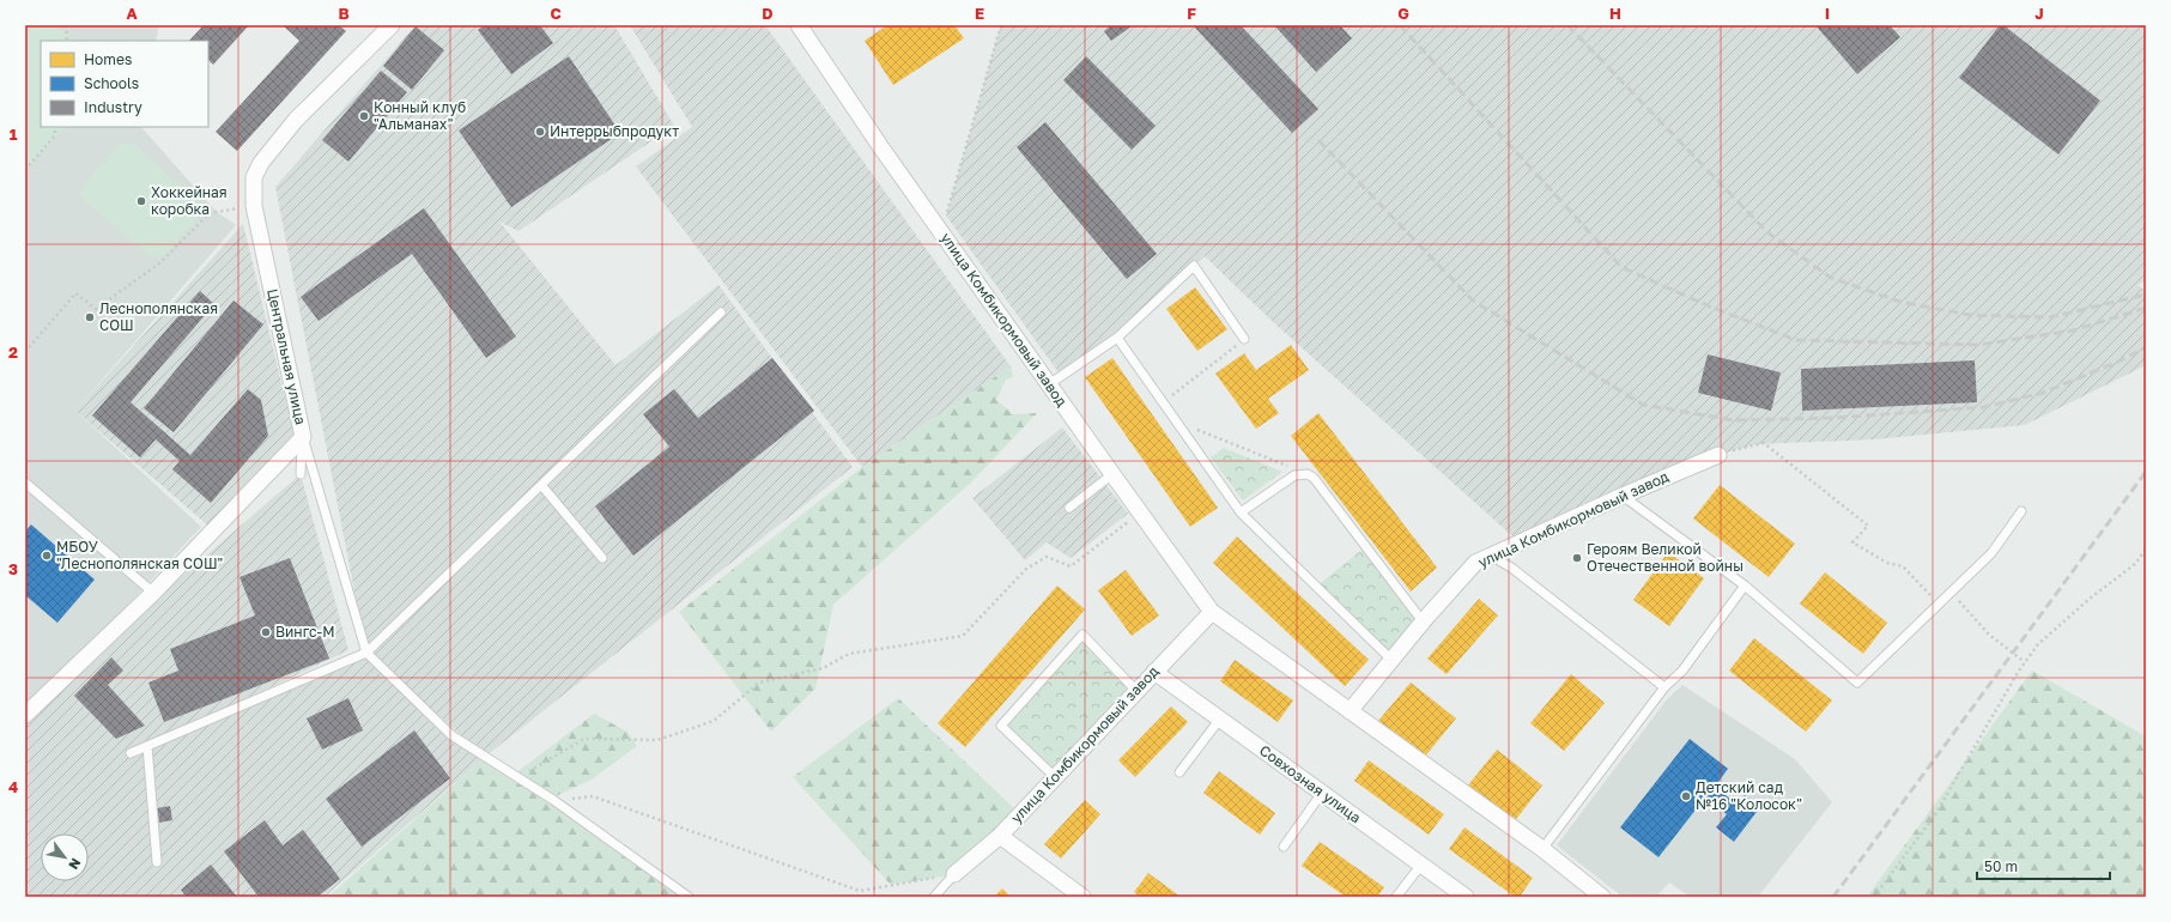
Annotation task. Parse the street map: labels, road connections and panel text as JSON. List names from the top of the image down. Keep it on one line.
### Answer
{"streets":{"street":["улица Комбикормовый завод","Центральная улица","Совхозная улица"]},"crossings":[["улица Комбикормовый завод","Совхозная улица"]],"places":["Конный клуб \"Альманах\"","Интеррыбпродукт","Хоккейная коробка","Леснополянская СОШ","МБОУ \"Леснополянская СОШ\"","Героям Великой Отечественной войны","Вингс-М","Детский сад №16 \"Колосок\""],"legend":["Homes","Schools","Industry"],"scale_bar":"50 m","north":"bottom right","grid":{"columns":["A","B","C","D","E","F","G","H","I","J"],"rows":["1","2","3","4"]}}
